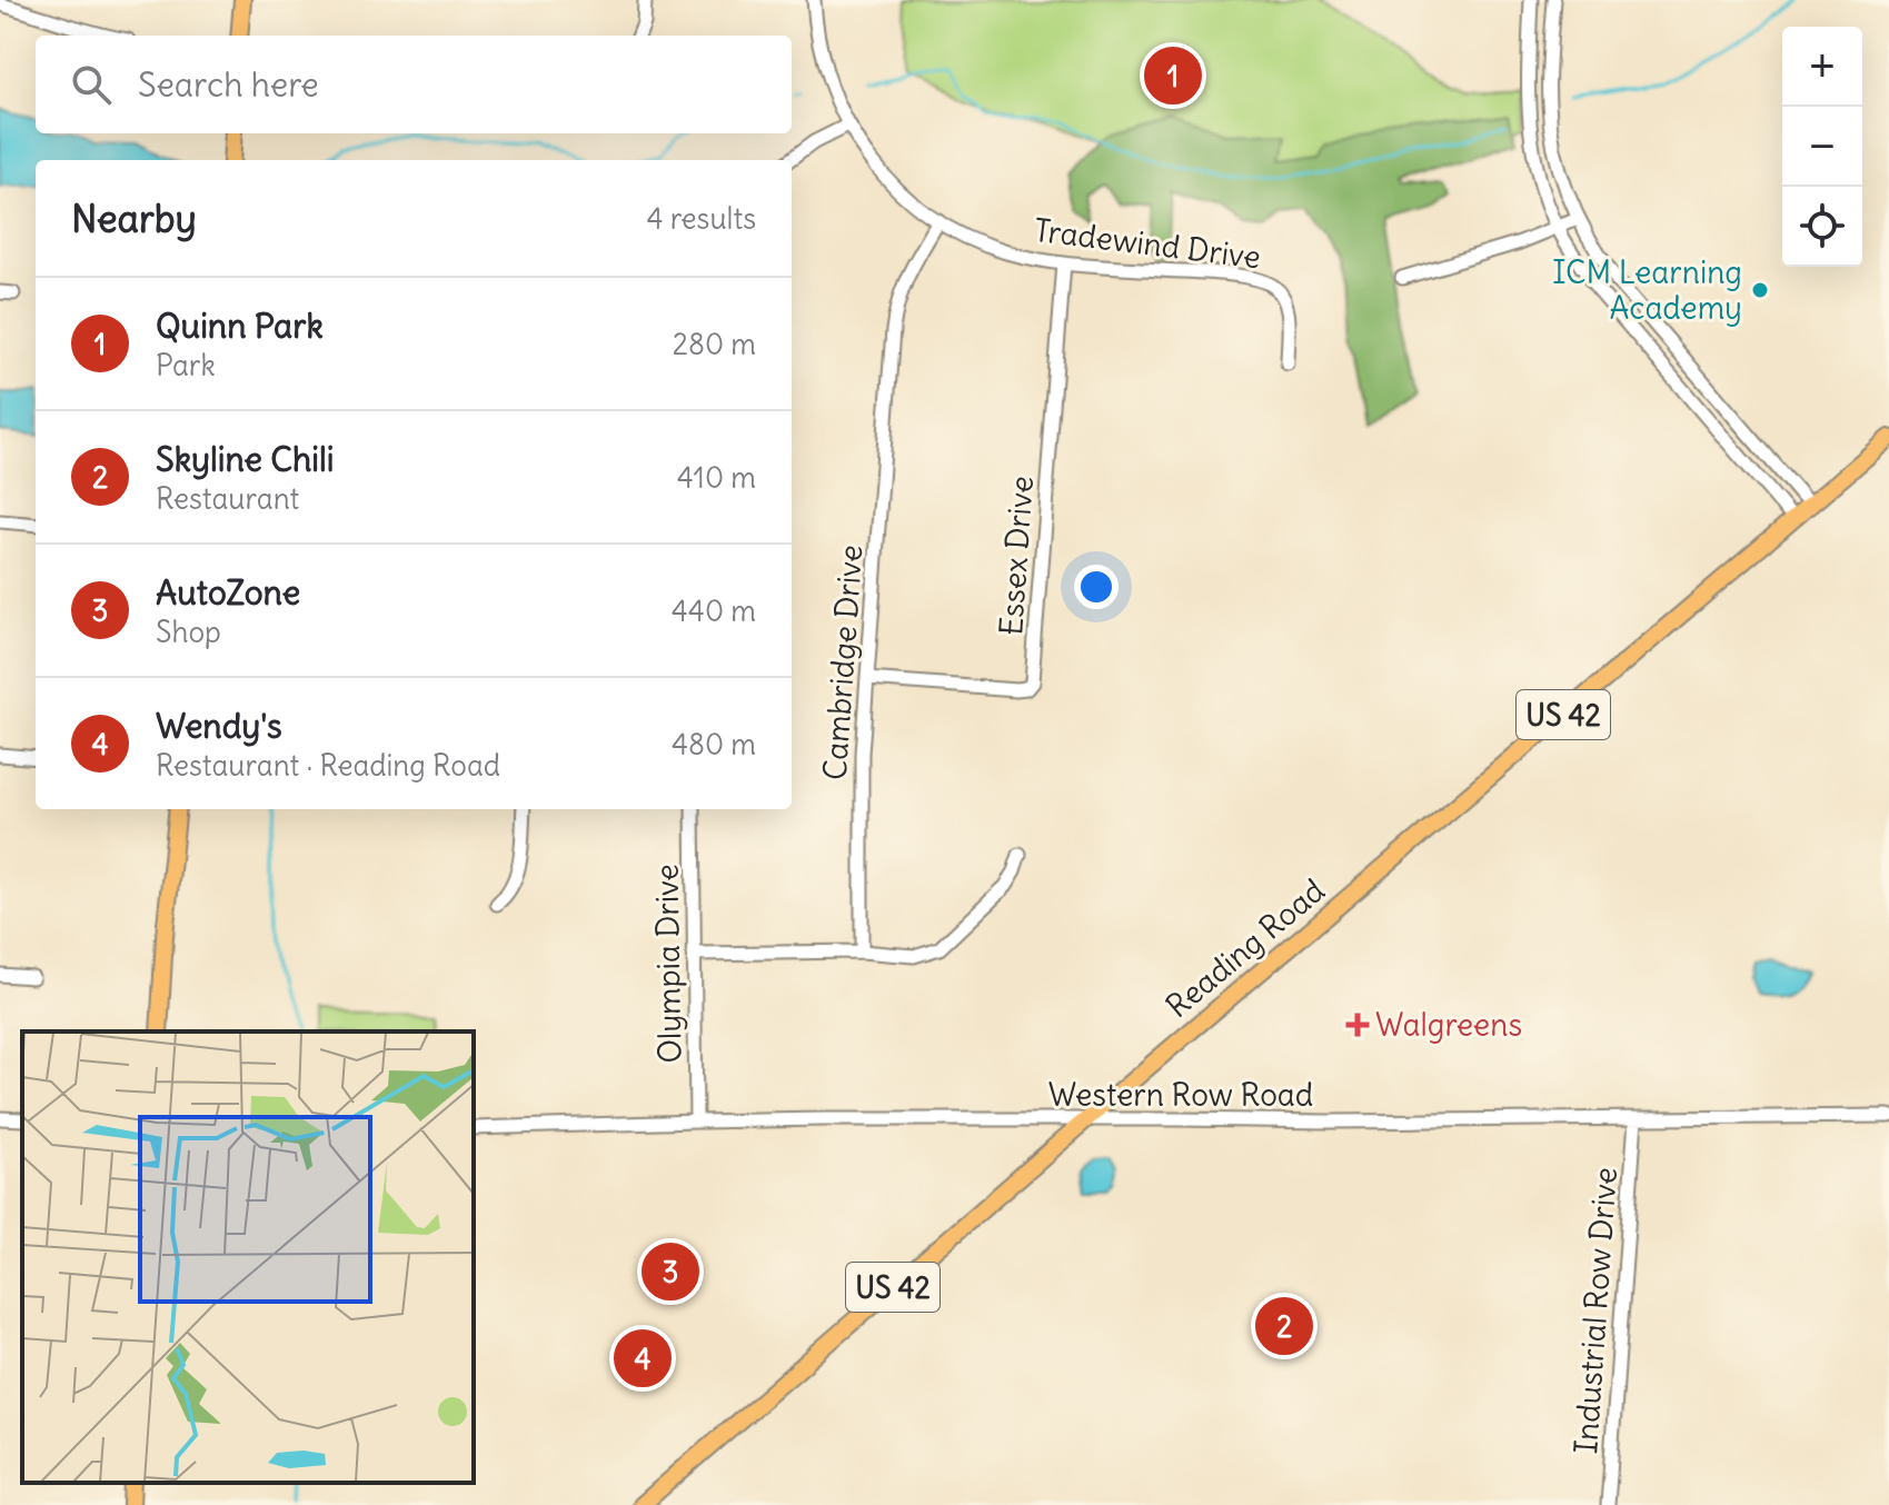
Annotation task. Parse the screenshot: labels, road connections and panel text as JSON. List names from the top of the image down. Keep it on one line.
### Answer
{"streets":{"main road":["US 42","Reading Road"],"street":["Tradewind Drive","Essex Drive","Cambridge Drive","Olympia Drive","Western Row Road","Industrial Row Drive"]},"crossings":[["Tradewind Drive","Essex Drive"],["Tradewind Drive","Cambridge Drive"],["Essex Drive","Cambridge Drive"],["Reading Road","Western Row Road"],["Olympia Drive","Western Row Road"],["Western Row Road","Industrial Row Drive"]],"places":{"other":["ICM Learning Academy"],"health":["Walgreens"]},"page":{"map_buttons":["+","−"],"search":"Search here","pins":["1","3","2","4"],"heading":["Nearby","4 results"],"list":[{"mark":"1","name":"Quinn Park","note":"Park","value":"280 m"},{"mark":"2","name":"Skyline Chili","note":"Restaurant","value":"410 m"},{"mark":"3","name":"AutoZone","note":"Shop","value":"440 m"},{"mark":"4","name":"Wendy's","note":"Restaurant · Reading Road","value":"480 m"}]}}
